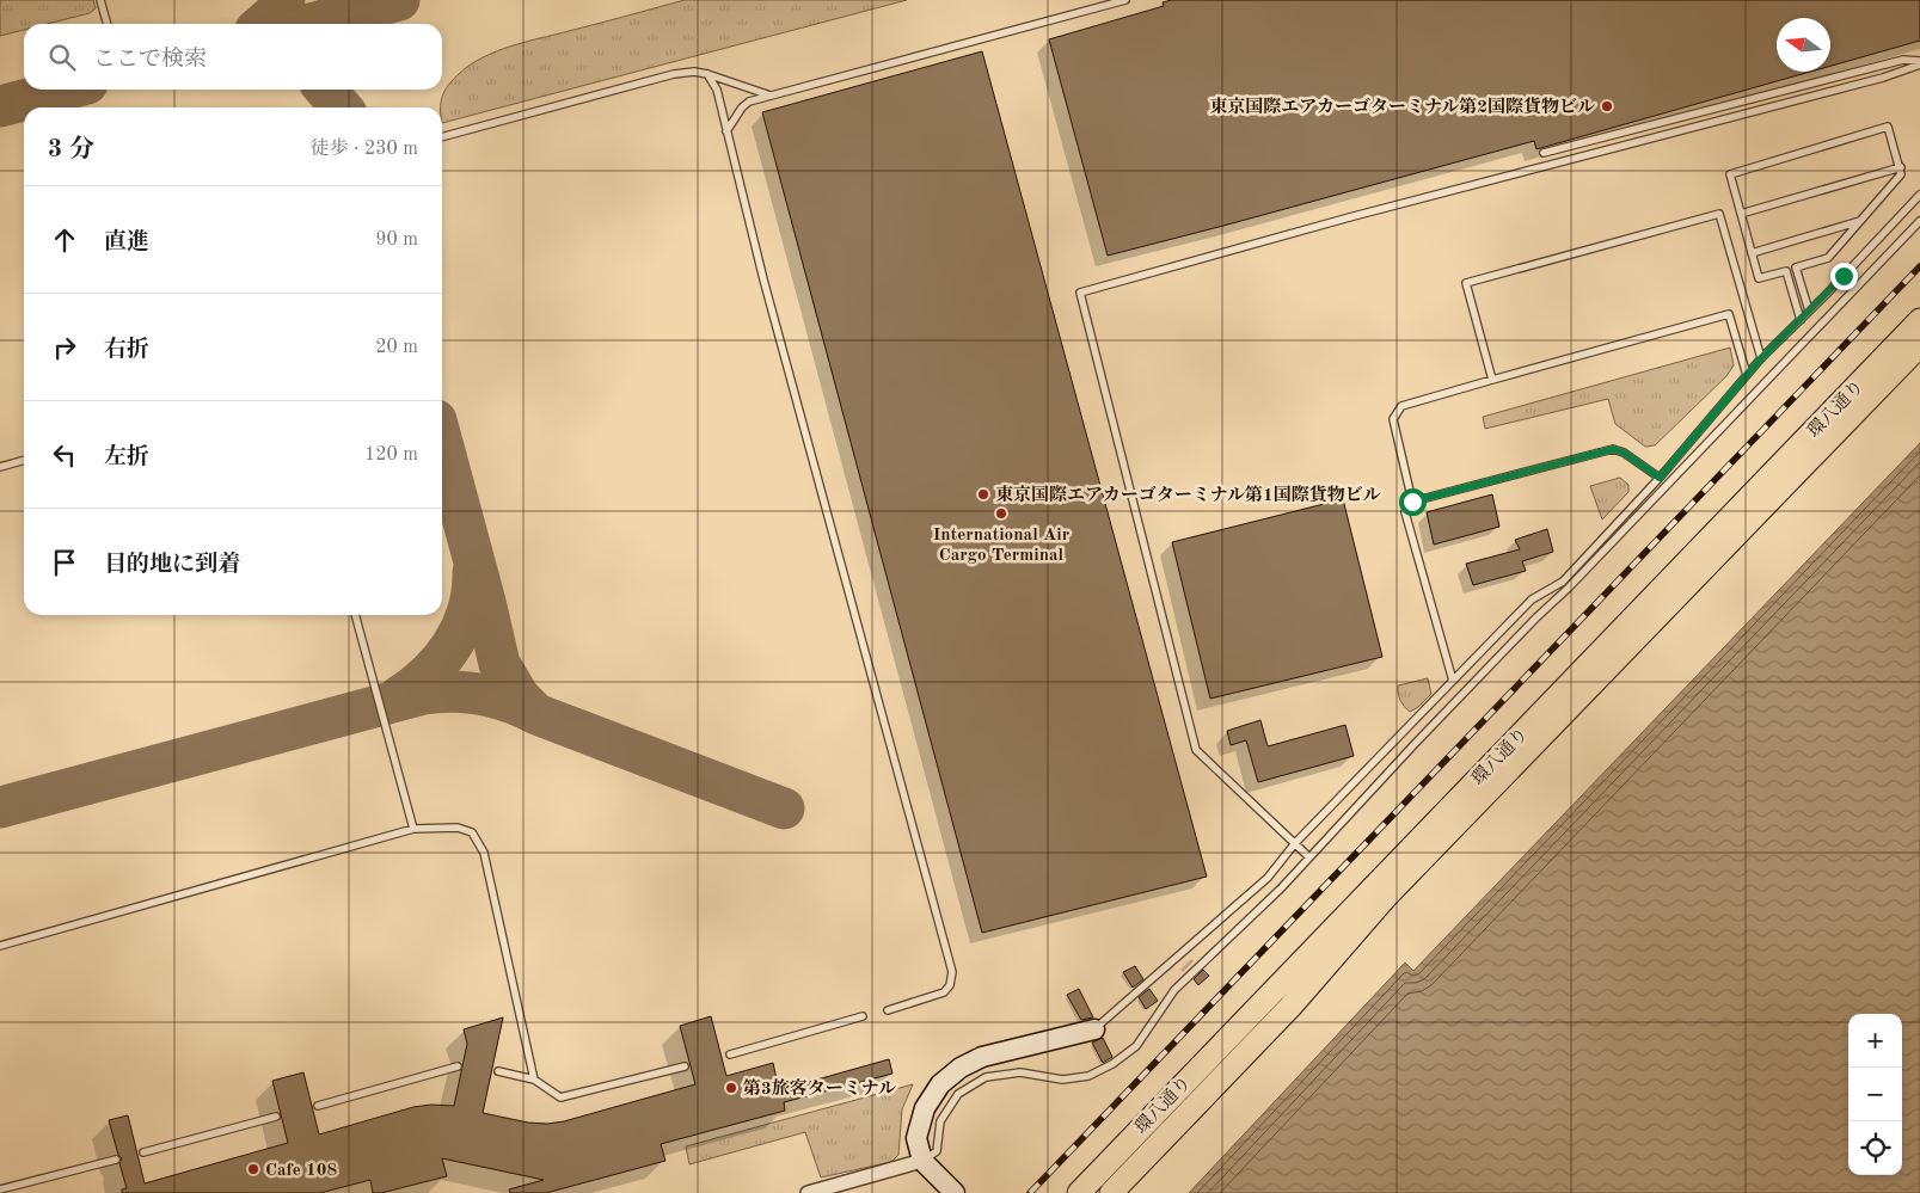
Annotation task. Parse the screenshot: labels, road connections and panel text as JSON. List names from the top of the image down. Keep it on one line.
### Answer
{"streets":{"main road":["環八通り"]},"places":["東京国際エアカーゴターミナル第2国際貨物ビル","東京国際エアカーゴターミナル第1国際貨物ビル","International Air Cargo Terminal","第3旅客ターミナル","Cafe 108"],"north":"left","page":{"search":"ここで検索","heading":["3 分","徒歩 · 230 m"],"list":[["直進","90 m"],["右折","20 m"],["左折","120 m"],"目的地に到着"],"map_buttons":["+","−"]}}
